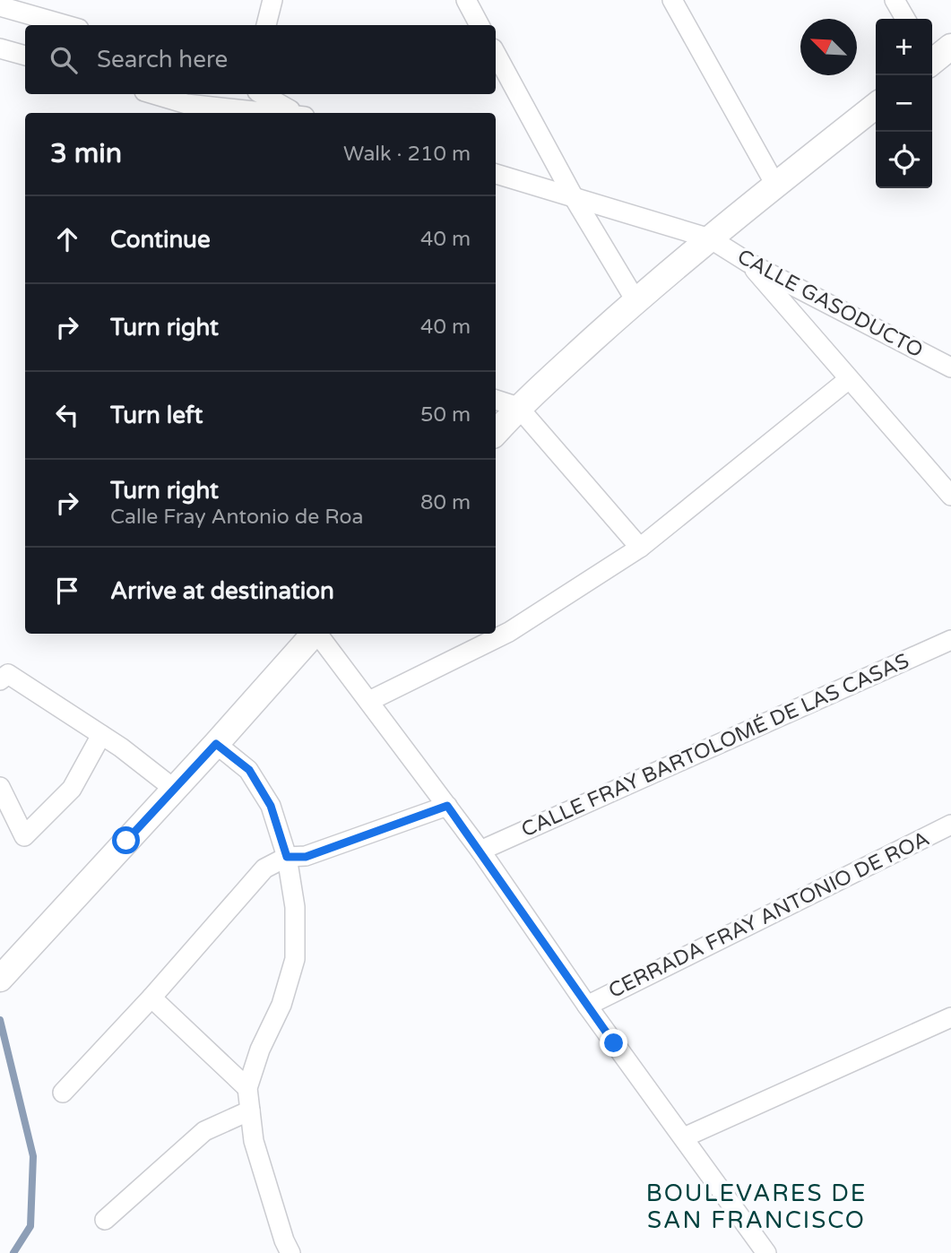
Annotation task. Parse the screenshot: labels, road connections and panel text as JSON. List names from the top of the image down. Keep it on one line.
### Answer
{"streets":{"street":["CALLE GASODUCTO","CALLE FRAY BARTOLOMÉ DE LAS CASAS","CERRADA FRAY ANTONIO DE ROA"]},"districts":["BOULEVARES DE SAN FRANCISCO"],"north":"top left","page":{"map_buttons":["+","−"],"search":"Search here","heading":["3 min","Walk · 210 m"],"list":[["Continue","40 m"],["Turn right","40 m"],["Turn left","50 m"],["Turn right","Calle Fray Antonio de Roa","80 m"],"Arrive at destination"]}}
